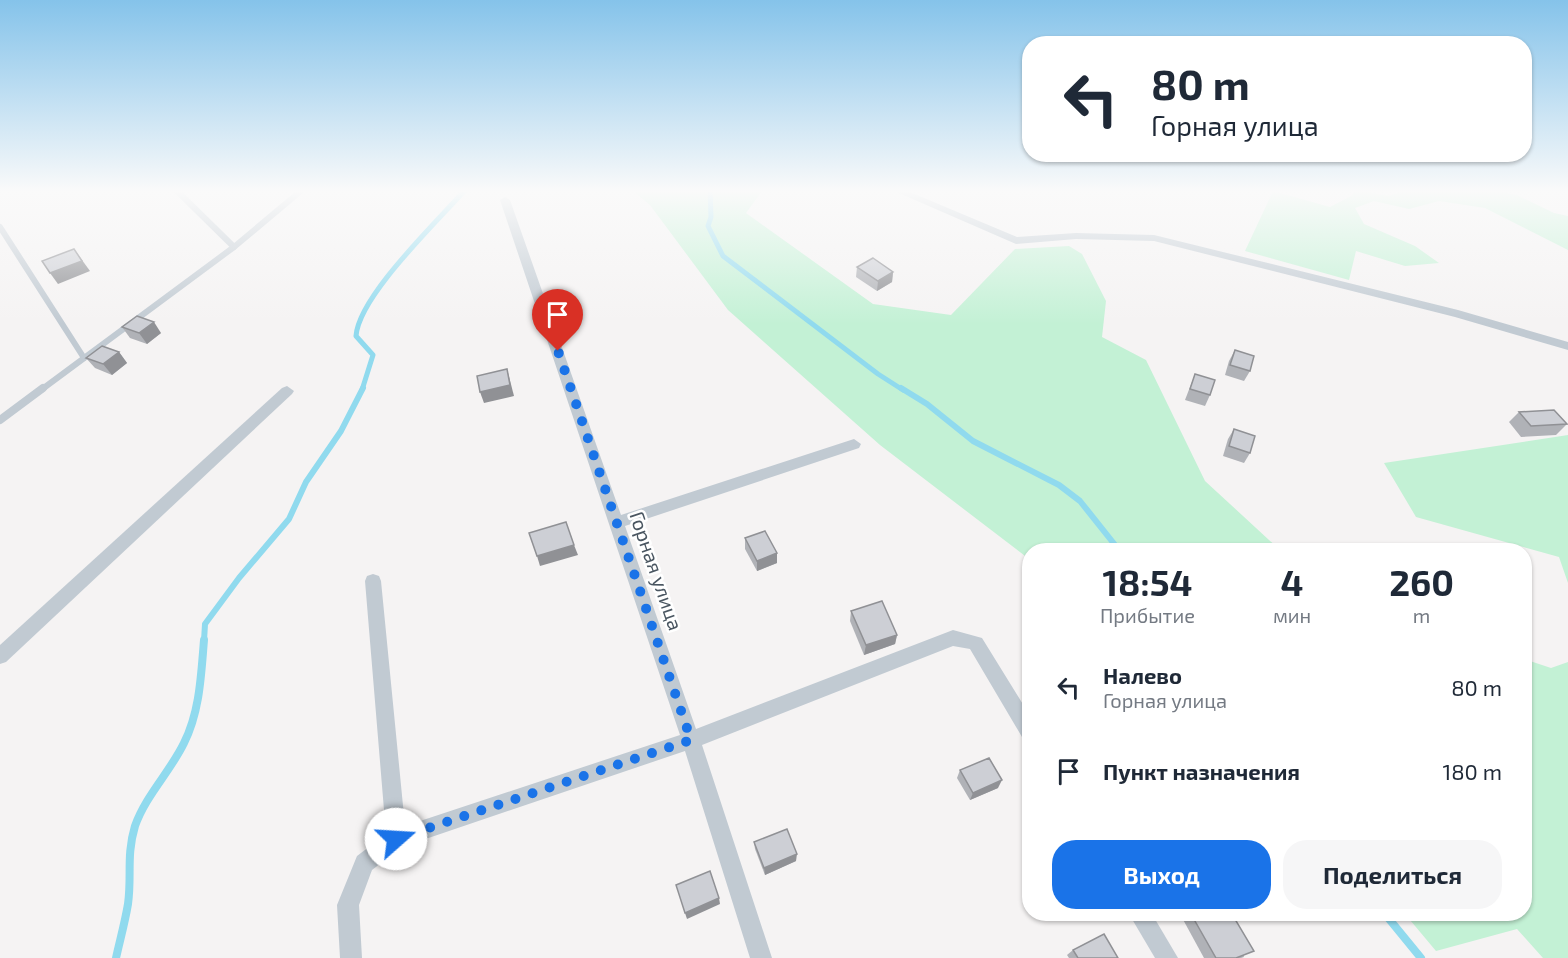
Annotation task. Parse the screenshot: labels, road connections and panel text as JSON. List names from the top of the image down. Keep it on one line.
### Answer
{"streets":{"street":["Горная улица"]},"page":{"turn":["80 m","Горная улица"],"eta":["18:54","Прибытие","4","мин","260","m"],"list":[{"name":"Налево","note":"Горная улица","value":"80 m"},{"name":"Пункт назначения","value":"180 m"}],"buttons":["Выход","Поделиться"]}}
